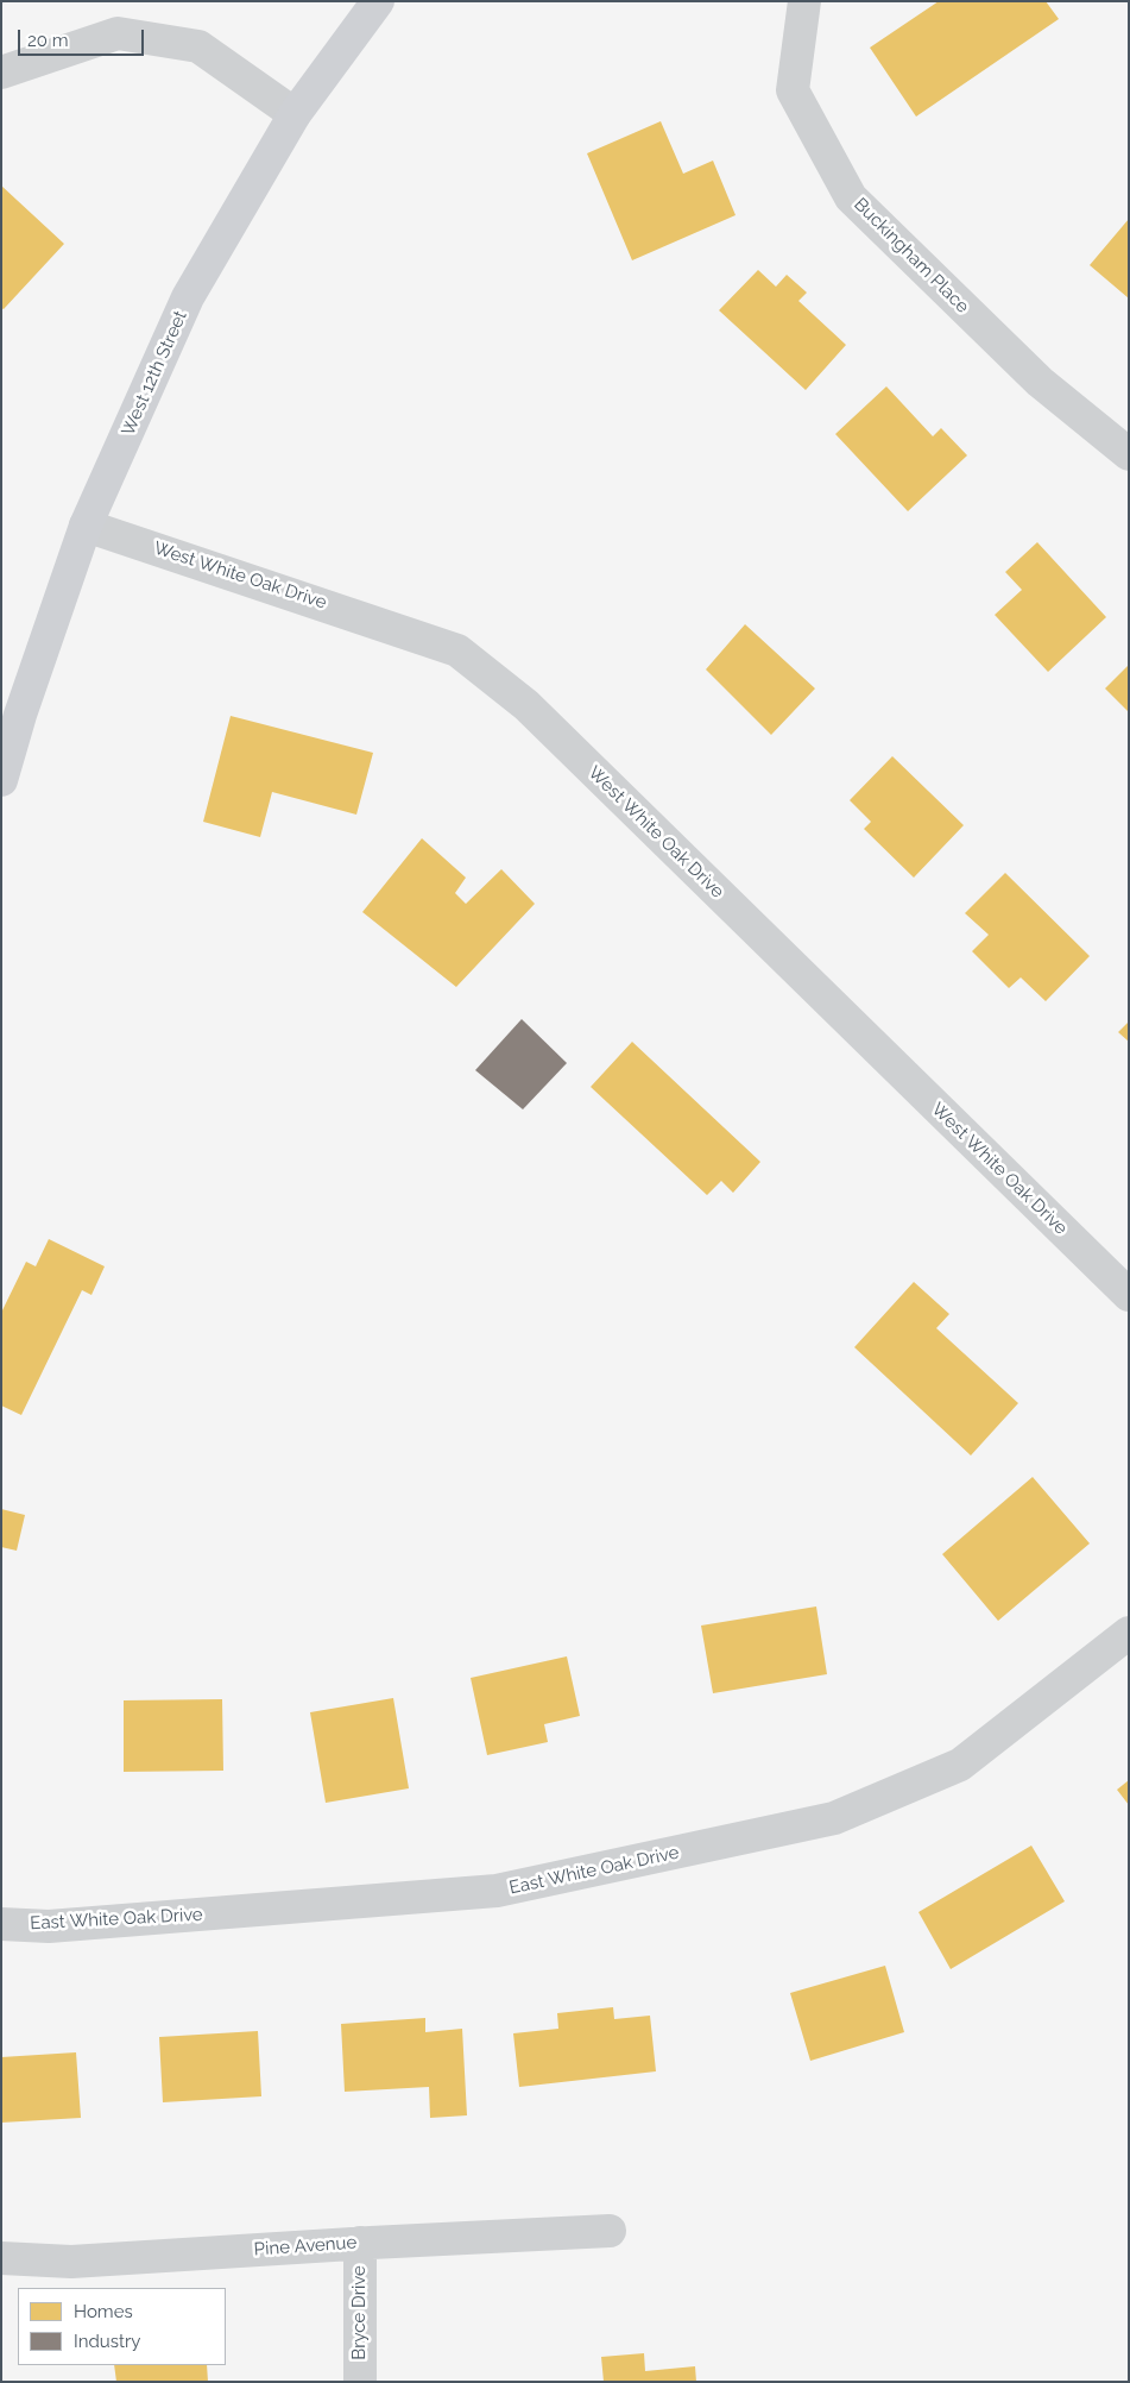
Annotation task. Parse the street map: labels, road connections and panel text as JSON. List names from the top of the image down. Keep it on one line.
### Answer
{"streets":{"main road":["West 12th Street"],"street":["Buckingham Place","West White Oak Drive","East White Oak Drive","Pine Avenue","Bryce Drive"]},"crossings":[["West 12th Street","West White Oak Drive"],["Pine Avenue","Bryce Drive"]],"legend":["Homes","Industry"],"scale_bar":"20 m"}
